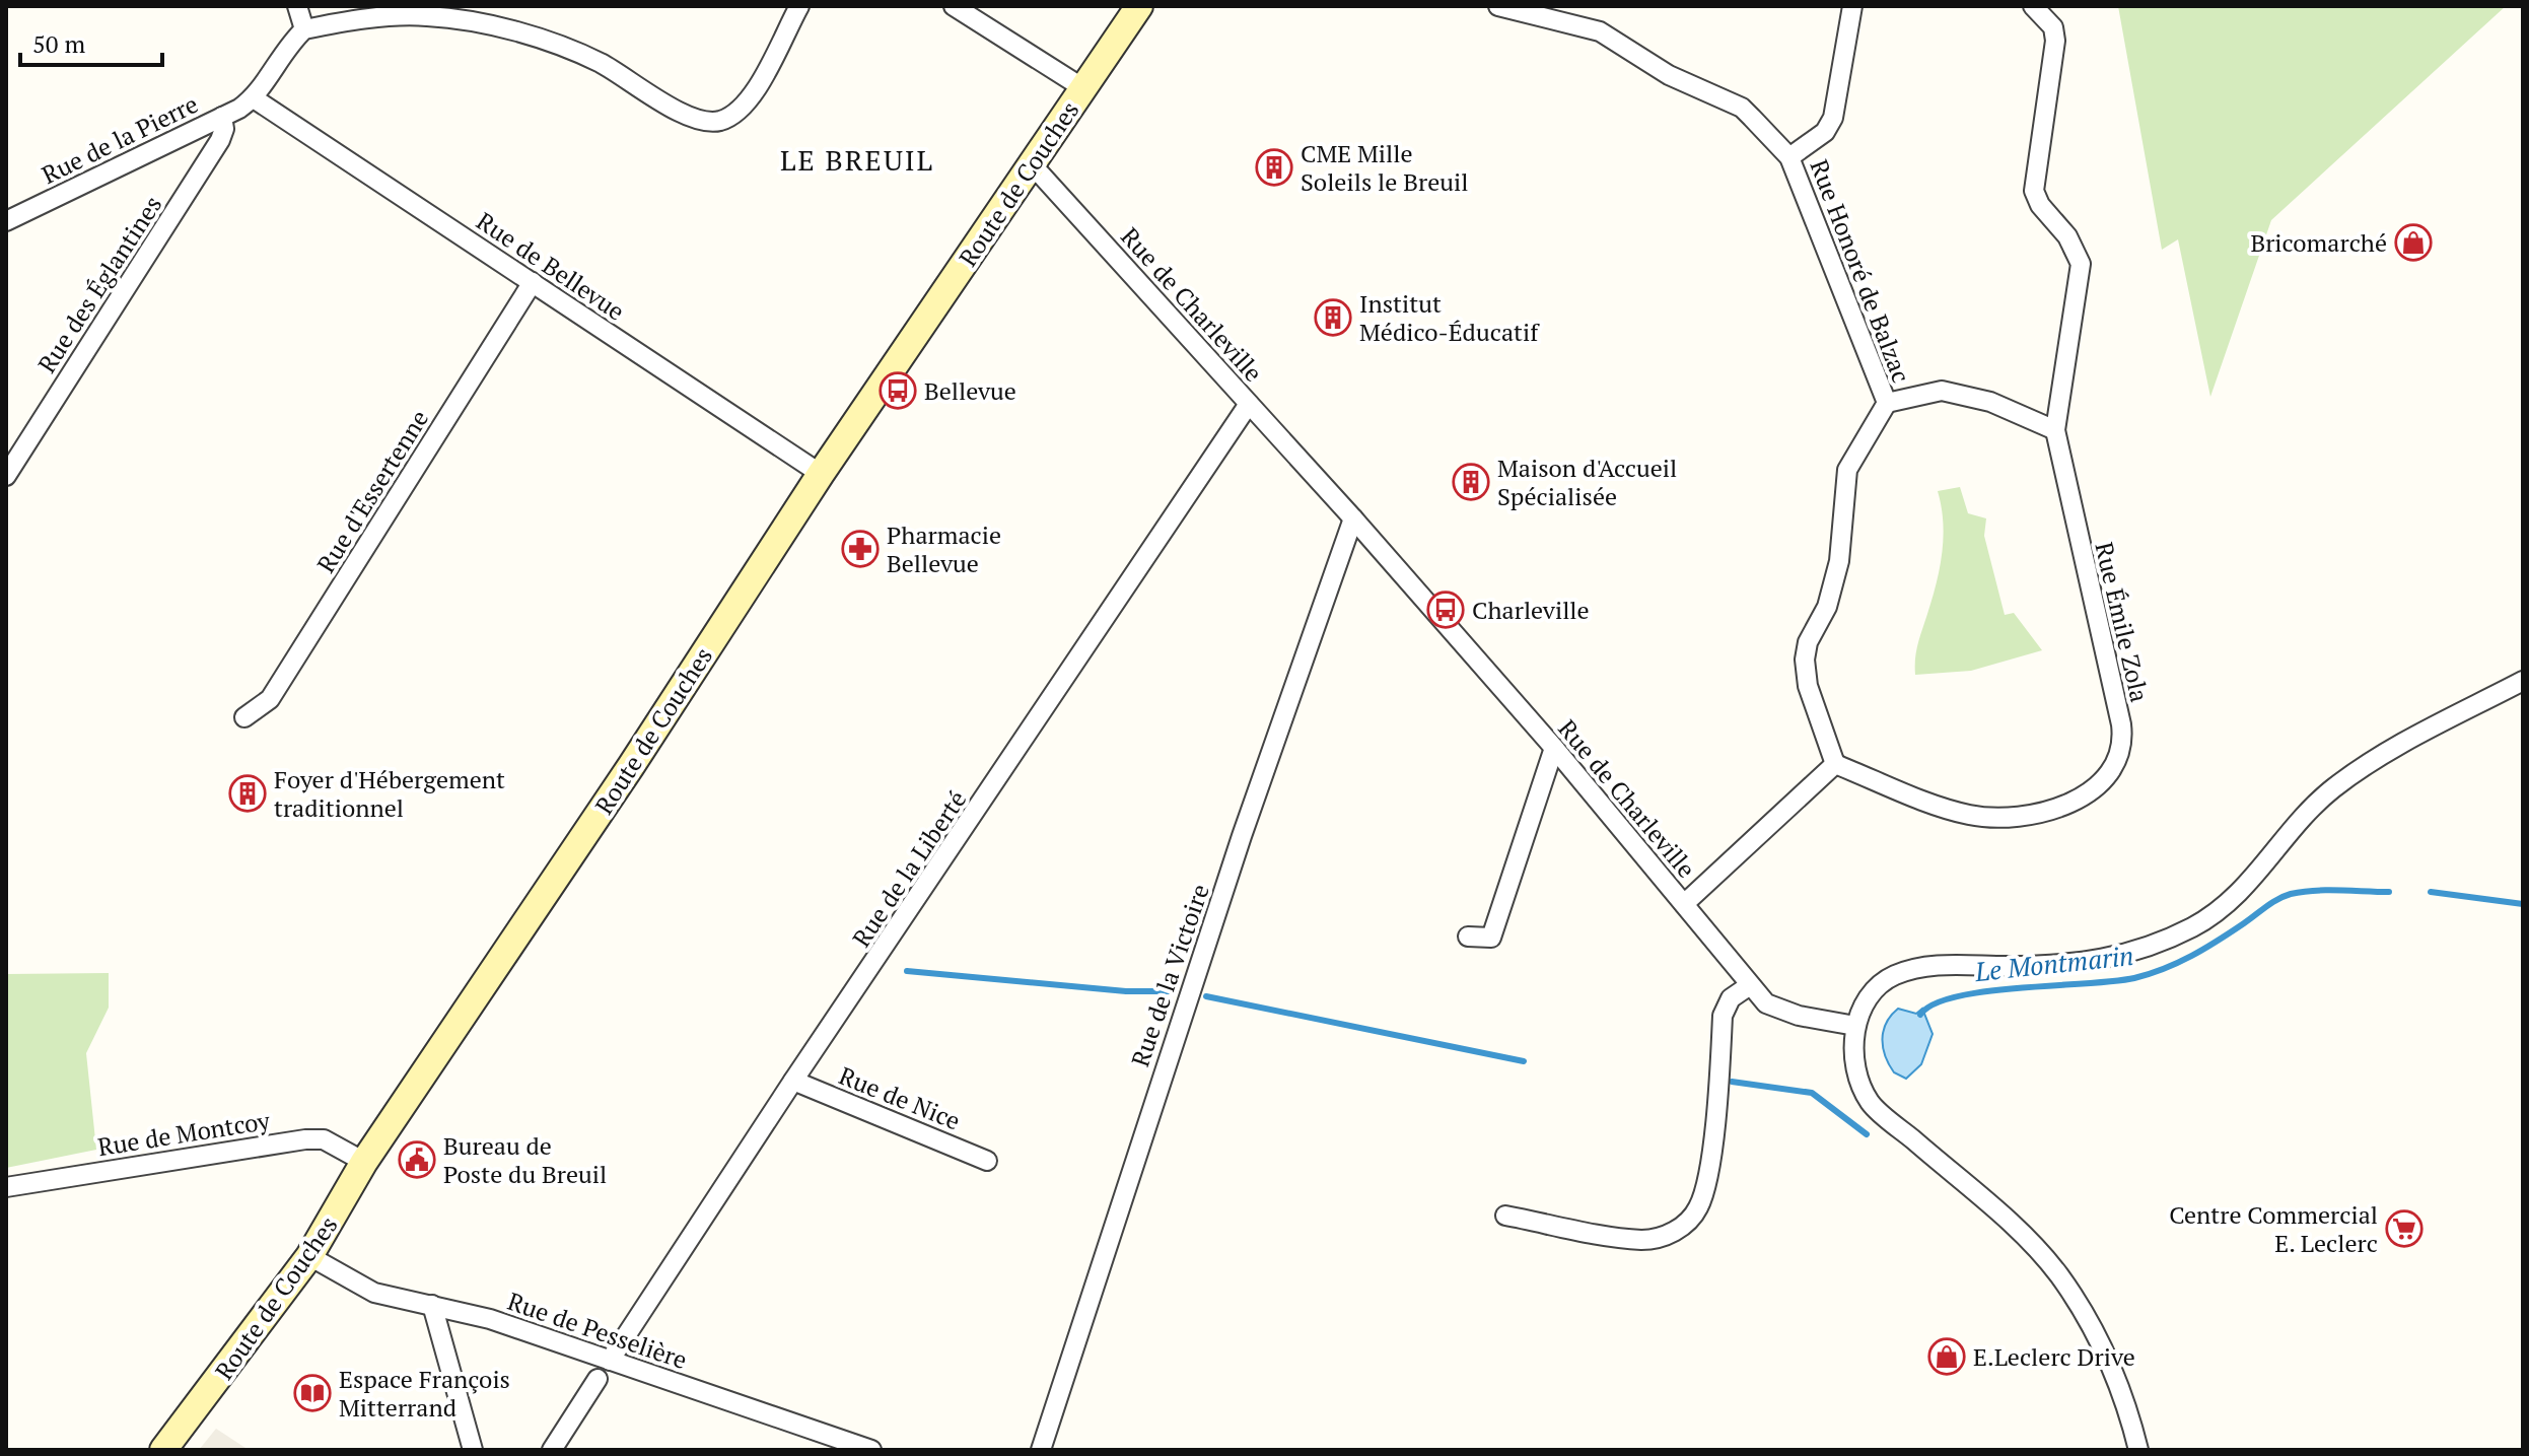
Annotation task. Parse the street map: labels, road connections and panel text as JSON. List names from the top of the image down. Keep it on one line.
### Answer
{"streets":{"main road":["Route de Couches"],"street":["Rue de la Pierre","Rue de Bellevue","Rue Honoré de Balzac","Rue des Églantines","Rue de Charleville","Rue d'Essertenne","Rue Émile Zola","Rue de la Liberté","Rue de la Victoire","Rue de Nice","Rue de Montcoy","Rue de Pesselière"]},"crossings":[["Rue de la Pierre","Rue de Bellevue"],["Rue de la Pierre","Rue des Églantines"],["Route de Couches","Rue de Bellevue"],["Route de Couches","Rue de Charleville"],["Route de Couches","Rue de Montcoy"],["Route de Couches","Rue de Pesselière"],["Rue de Bellevue","Rue d'Essertenne"],["Rue Honoré de Balzac","Rue Émile Zola"],["Rue de Charleville","Rue de la Liberté"],["Rue de Charleville","Rue de la Victoire"],["Rue de la Liberté","Rue de Nice"],["Rue de la Liberté","Rue de Pesselière"]],"districts":["LE BREUIL"],"water":["Le Montmarin"],"places":{"building":["CME Mille Soleils le Breuil","Institut Médico-Éducatif","Maison d'Accueil Spécialisée","Foyer d'Hébergement traditionnel"],"shop":["Bricomarché","E.Leclerc Drive"],"bus stop":["Bellevue","Charleville"],"pharmacy":["Pharmacie Bellevue"],"public building":["Bureau de Poste du Breuil"],"supermarket":["Centre Commercial E. Leclerc"],"library":["Espace François Mitterrand"]},"scale_bar":"50 m"}
